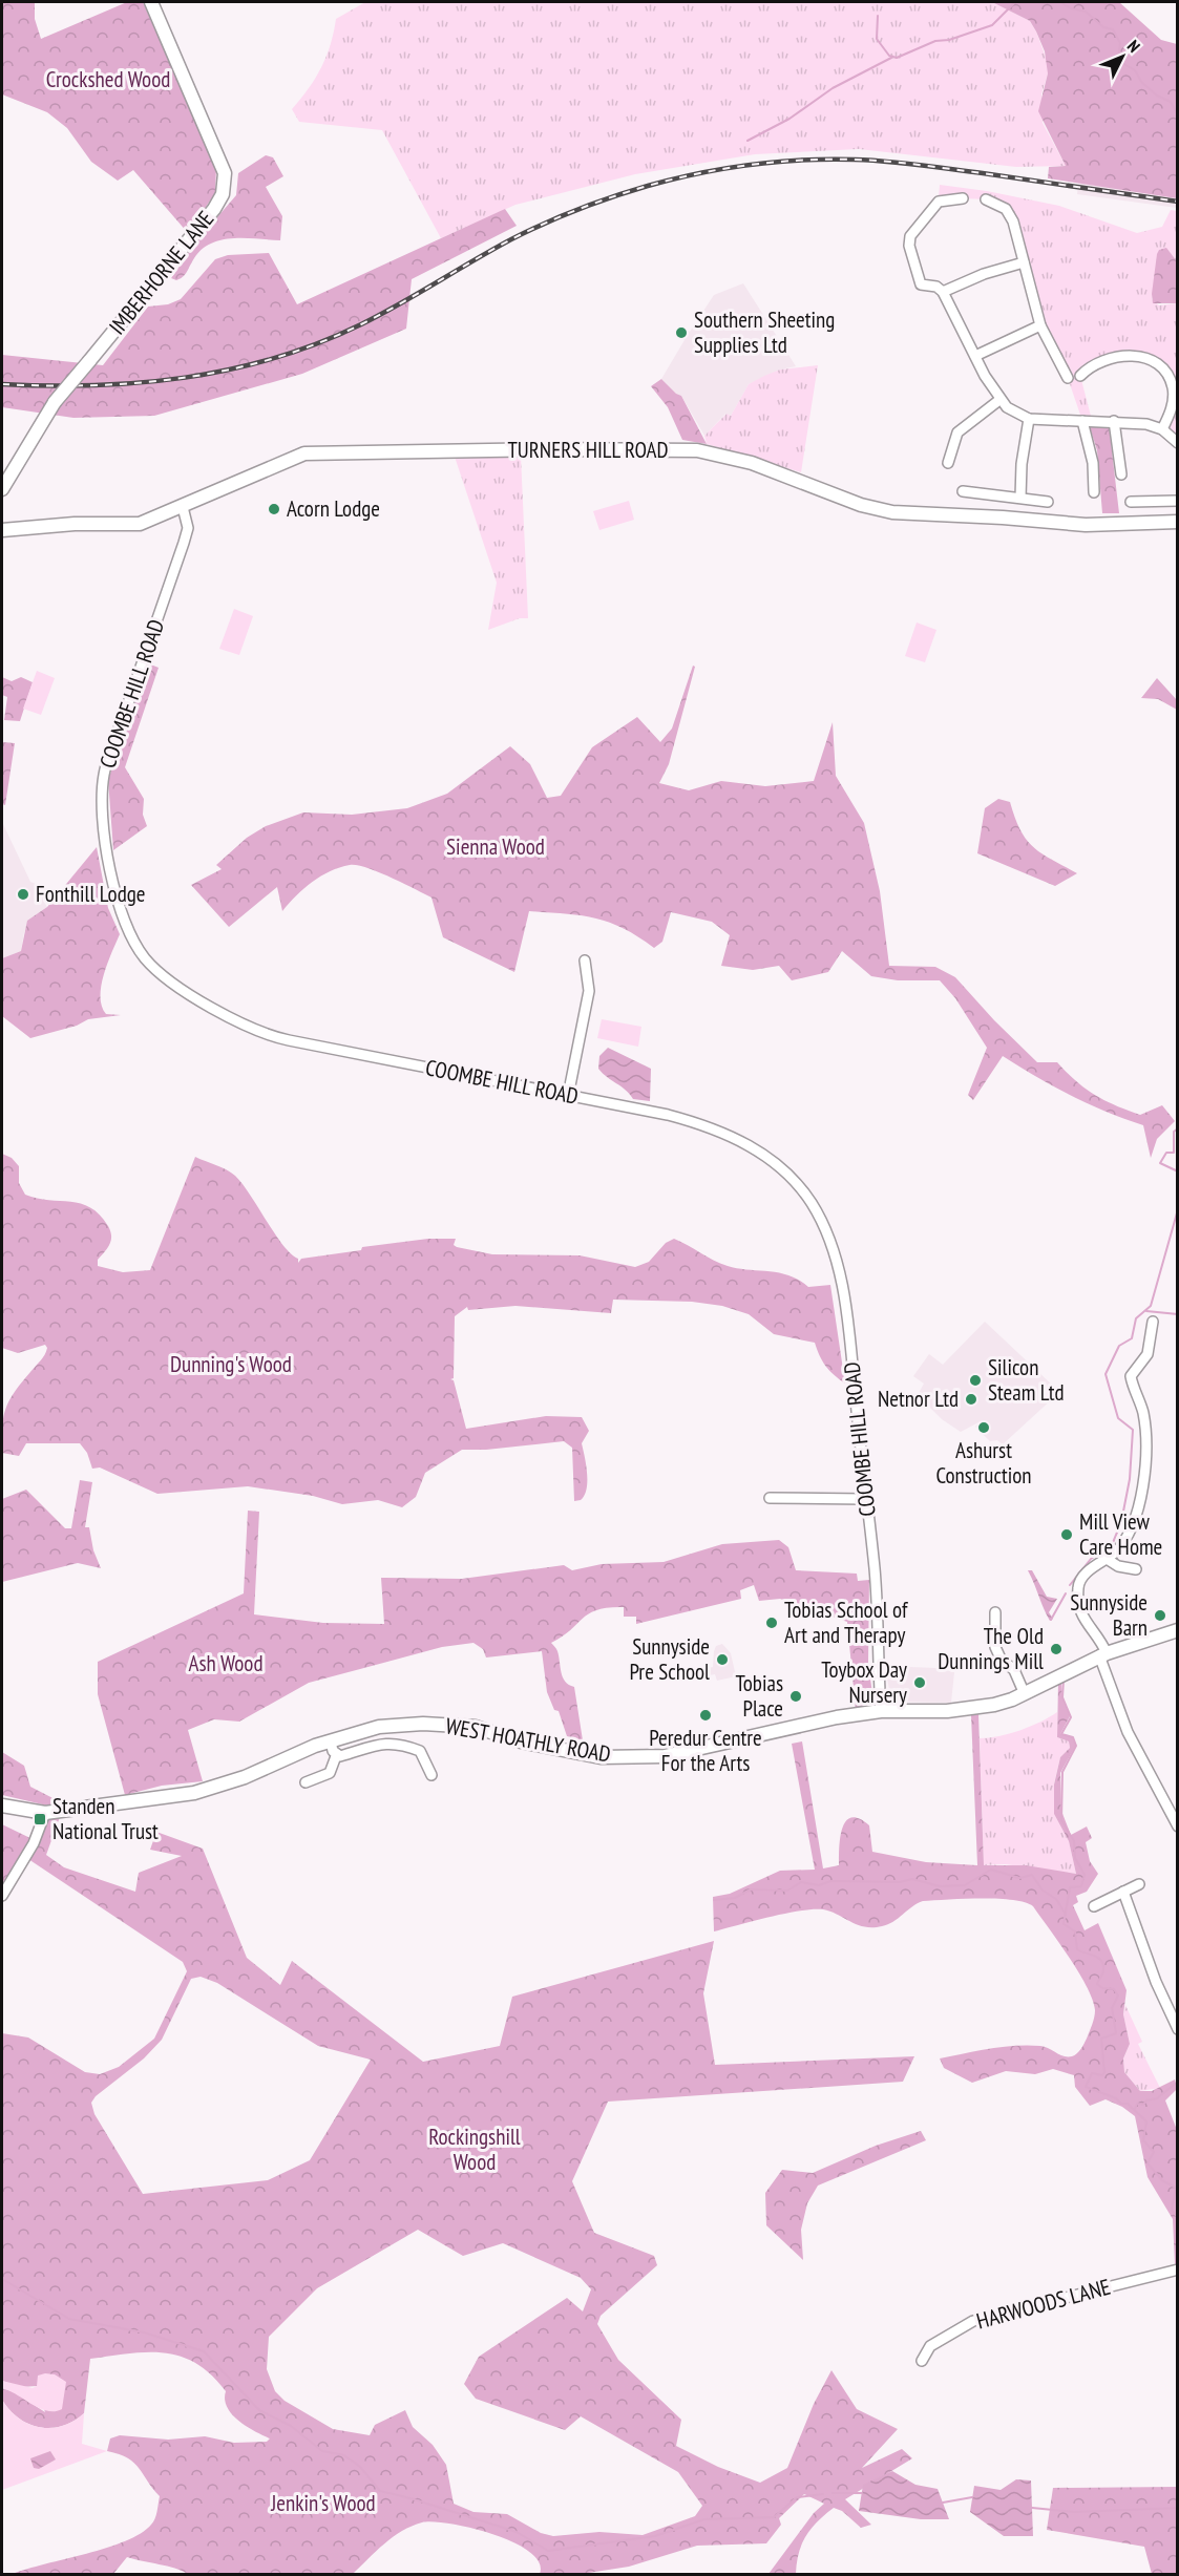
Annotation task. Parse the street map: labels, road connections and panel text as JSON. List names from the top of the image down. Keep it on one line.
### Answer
{"streets":{"street":["IMBERHORNE LANE","TURNERS HILL ROAD","COOMBE HILL ROAD","WEST HOATHLY ROAD","HARWOODS LANE"]},"crossings":[["TURNERS HILL ROAD","COOMBE HILL ROAD"],["COOMBE HILL ROAD","WEST HOATHLY ROAD"]],"parks":["Crockshed Wood","Sienna Wood","Dunning's Wood","Ash Wood","Rockingshill Wood","Jenkin's Wood"],"places":{"other":["Southern Sheeting Supplies Ltd","Acorn Lodge","Fonthill Lodge","Silicon Steam Ltd","Netnor Ltd","Ashurst Construction","Mill View Care Home","Sunnyside Barn","Tobias School of Art and Therapy","The Old Dunnings Mill","Sunnyside Pre School","Toybox Day Nursery","Tobias Place","Peredur Centre For the Arts"],"transit":["Standen National Trust"]},"north":"top right"}
